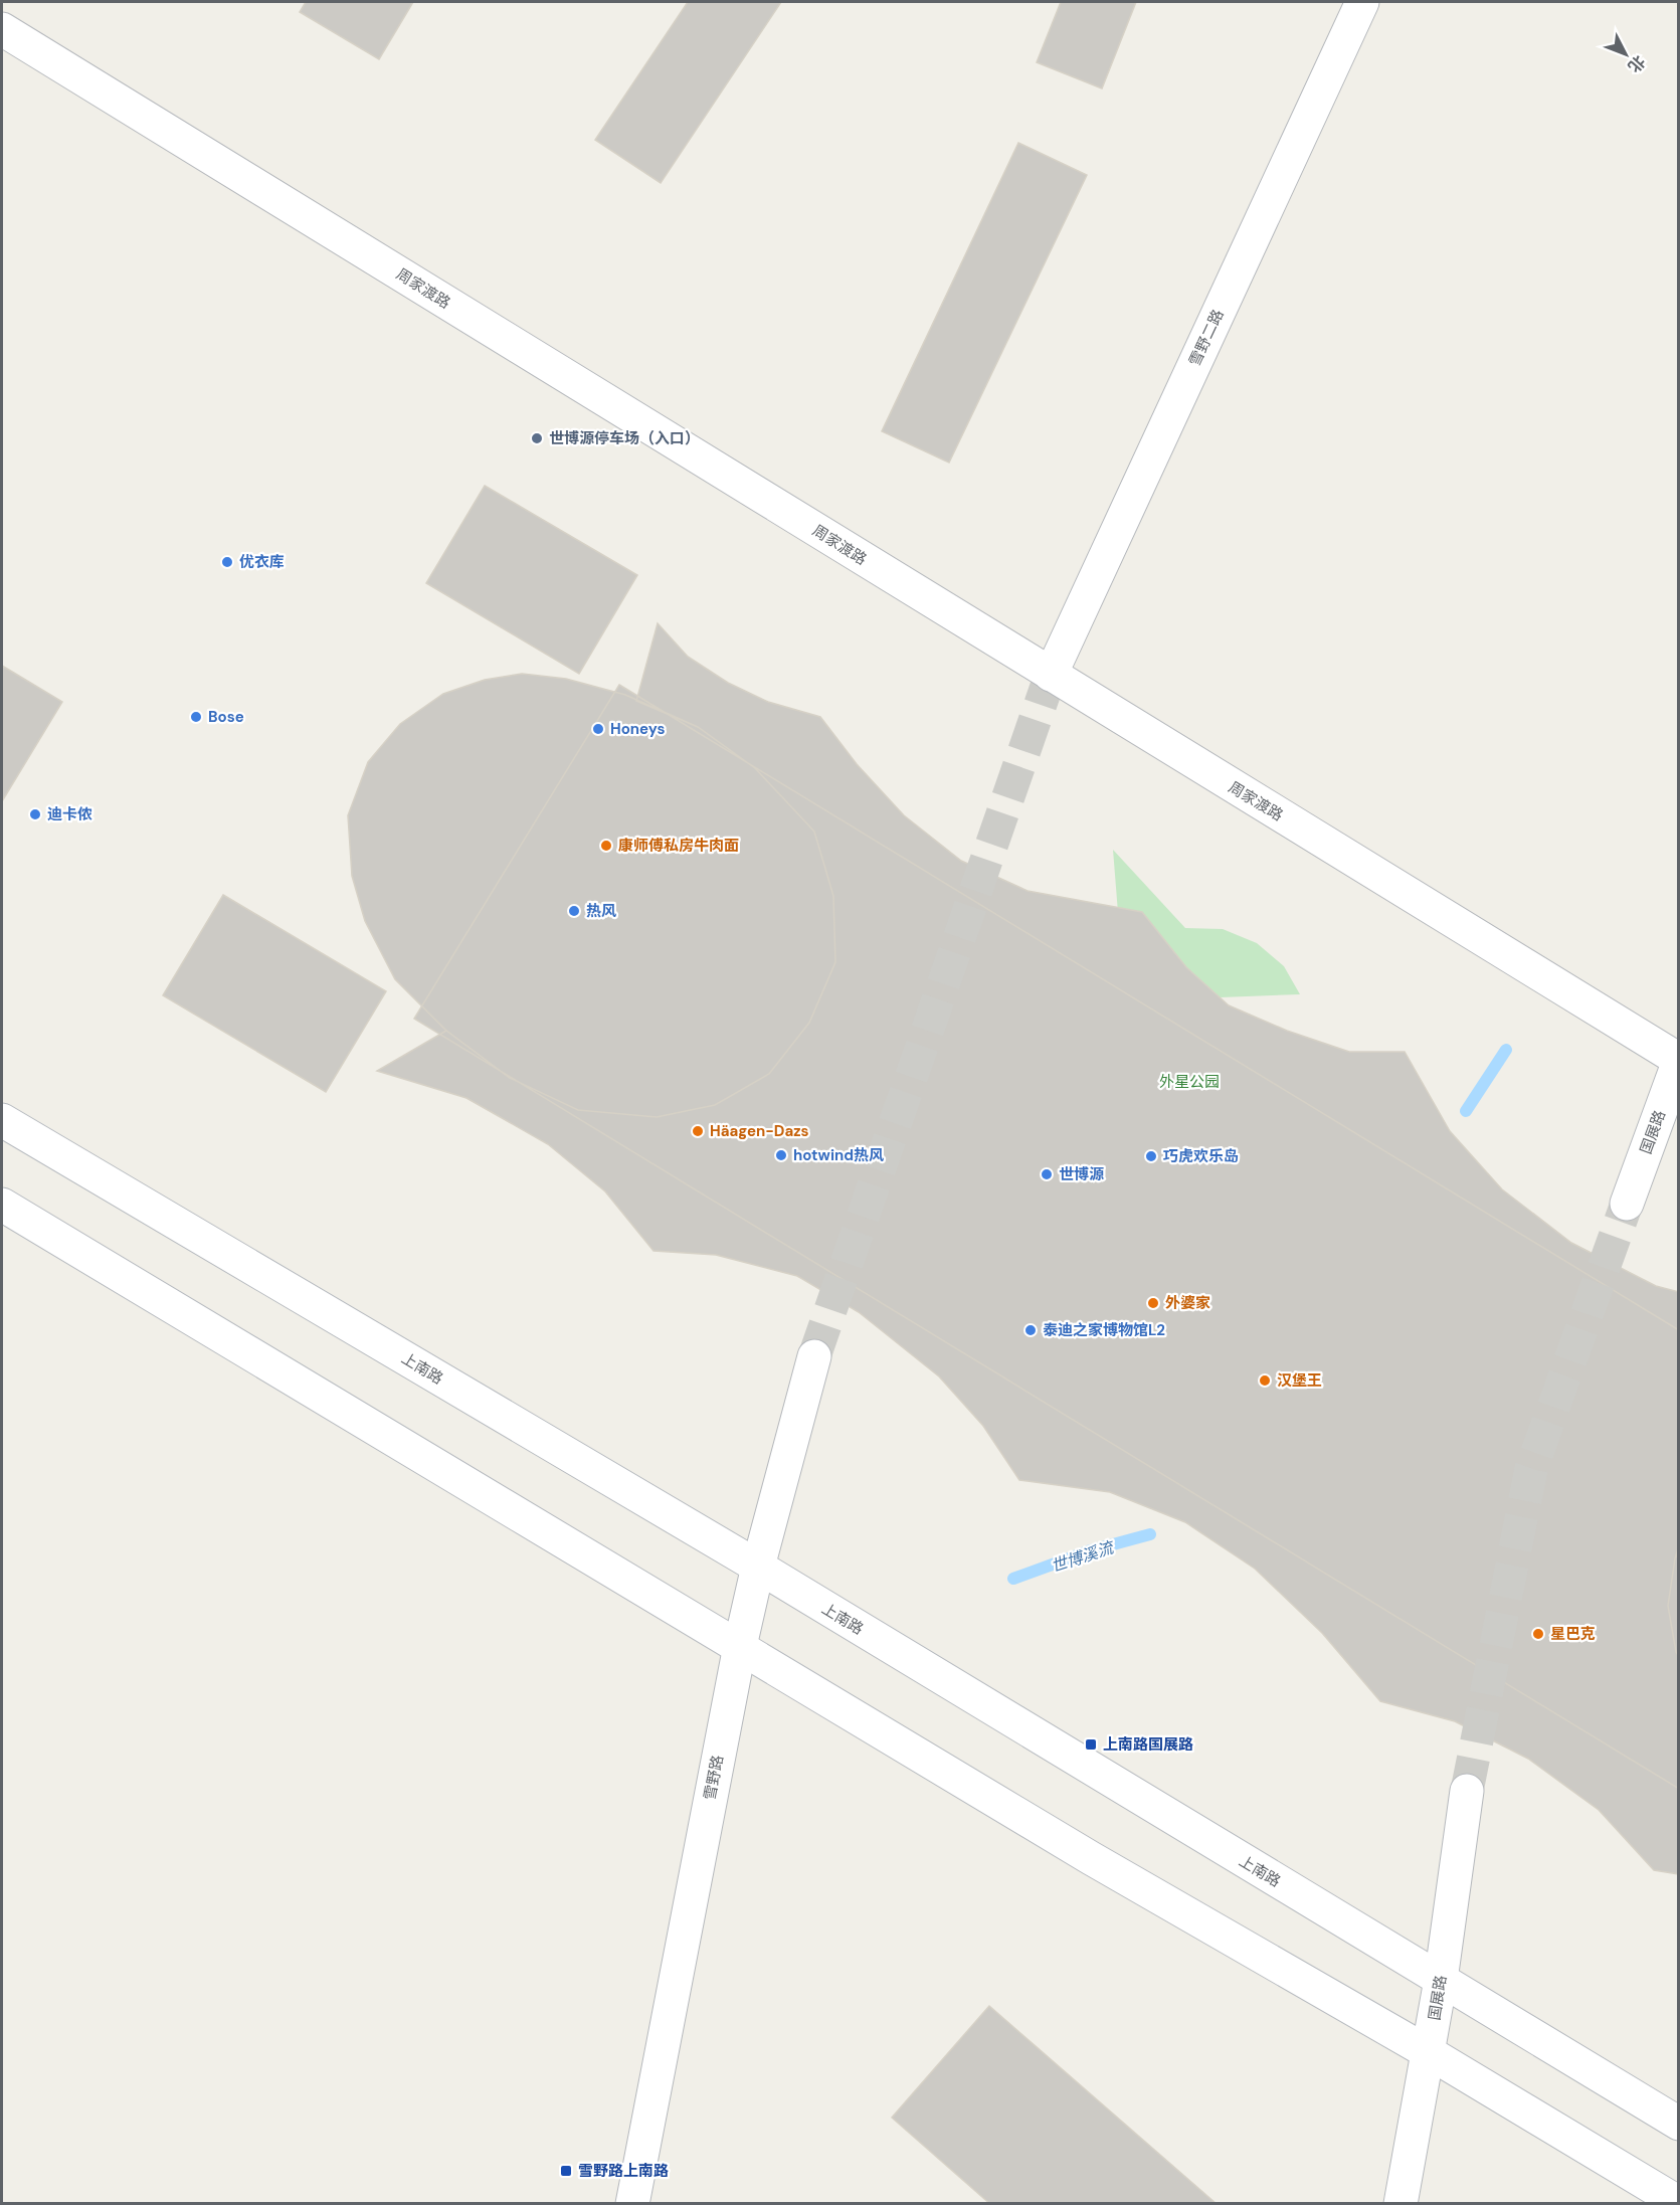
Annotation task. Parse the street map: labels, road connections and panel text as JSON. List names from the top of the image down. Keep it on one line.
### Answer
{"streets":{"street":["周家渡路","雪野二路","国展路","上南路","雪野路"]},"crossings":[["周家渡路","雪野二路"],["周家渡路","国展路"],["国展路","上南路"],["上南路","雪野路"]],"water":["世博溪流"],"parks":["外星公园"],"places":{"other":["世博源停车场（入口）","优衣库","Bose","Honeys","迪卡侬","康师傅私房牛肉面","热风","Häagen-Dazs","hotwind热风","巧虎欢乐岛","世博源","外婆家","泰迪之家博物馆L2","汉堡王","星巴克"],"transit":["上南路国展路","雪野路上南路"]},"north":"bottom right"}
